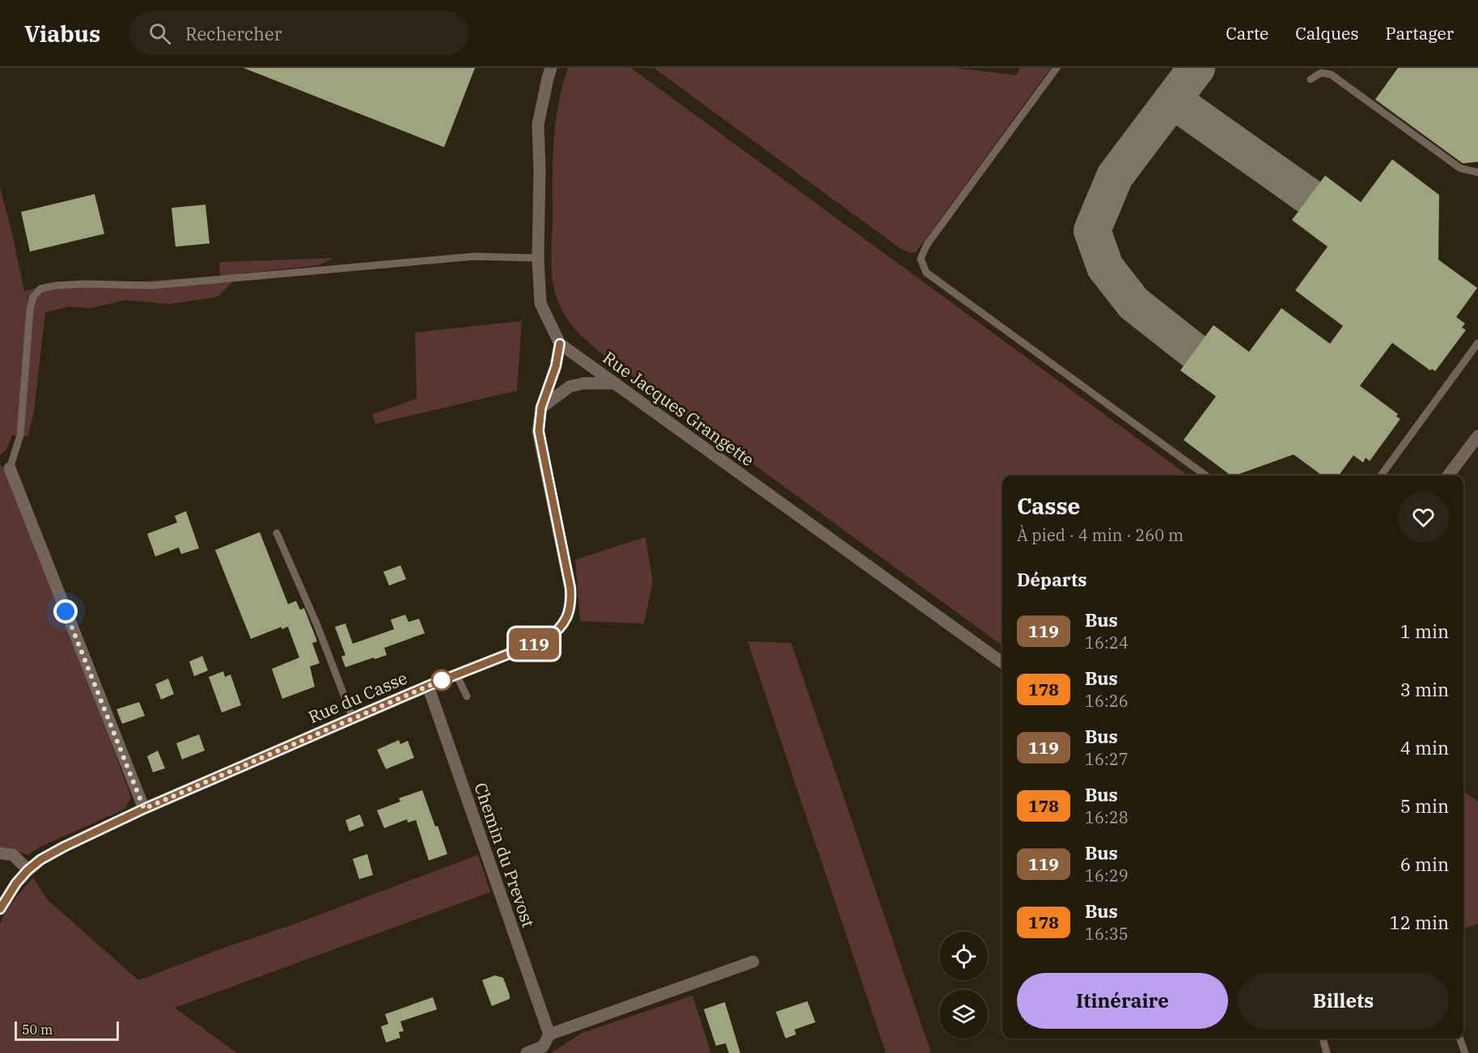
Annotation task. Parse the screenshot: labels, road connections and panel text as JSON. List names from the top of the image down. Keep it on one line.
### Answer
{"streets":{"street":["Rue Jacques Grangette","Rue du Casse","Chemin du Prevost"]},"crossings":[["Rue Jacques Grangette","Rue du Casse"],["Rue du Casse","Chemin du Prevost"]],"lines":["bus line 119"],"scale_bar":"50 m","page":{"header":"Viabus","search":"Rechercher","nav":["Carte","Calques","Partager"],"on_map":"119","heading":[["Casse","À pied · 4 min · 260 m"],"Départs"],"list":[{"mark":"119","name":"Bus","note":"16:24","value":"1 min"},{"mark":"178","name":"Bus","note":"16:26","value":"3 min"},{"mark":"119","name":"Bus","note":"16:27","value":"4 min"},{"mark":"178","name":"Bus","note":"16:28","value":"5 min"},{"mark":"119","name":"Bus","note":"16:29","value":"6 min"},{"mark":"178","name":"Bus","note":"16:35","value":"12 min"}],"buttons":["Itinéraire","Billets"],"scale":"50 m"}}
